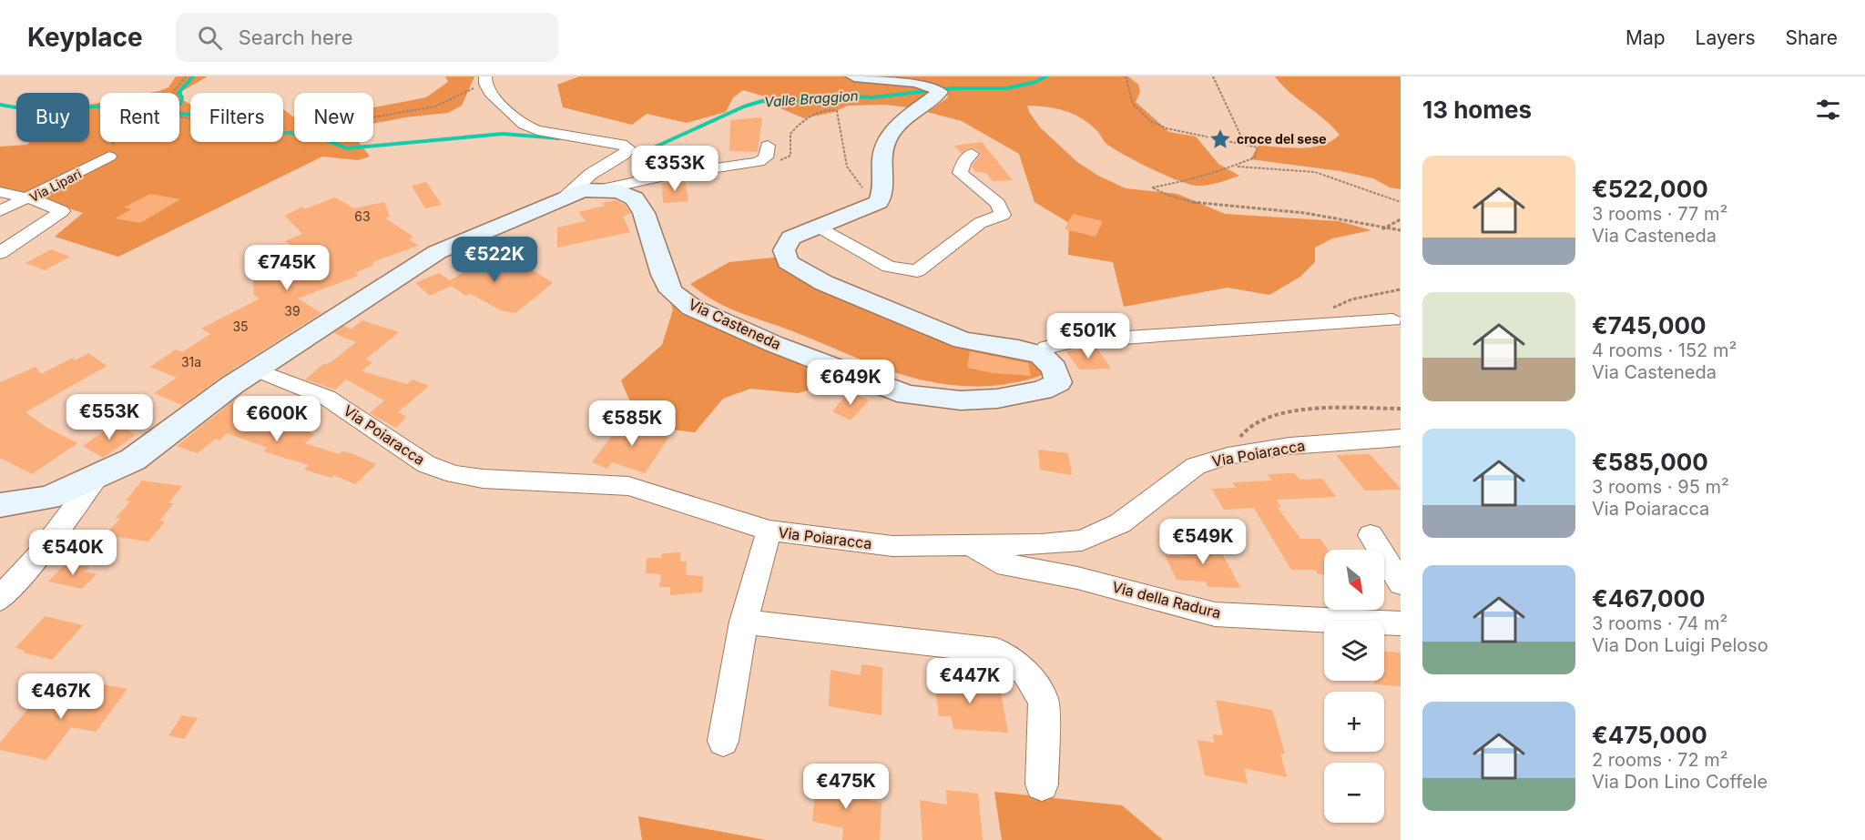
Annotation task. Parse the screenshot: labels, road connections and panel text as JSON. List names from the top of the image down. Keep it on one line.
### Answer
{"streets":{"street":["Via Lipari","Via Casteneda","Via Poiaracca","Via della Radura"]},"crossings":[["Via Casteneda","Via Poiaracca"],["Via Poiaracca","Via della Radura"]],"water":["Valle Braggion"],"places":{"place":["croce del sese"]},"house_numbers":["63","39","35","31a"],"north":"bottom right","page":{"header":"Keyplace","search":"Search here","nav":["Map","Layers","Share"],"heading":"13 homes","chip":["Buy","Rent","Filters","New"],"list":[{"name":"€522,000","note":"3 rooms · 77 m² · Via Casteneda"},{"name":"€745,000","note":"4 rooms · 152 m² · Via Casteneda"},{"name":"€585,000","note":"3 rooms · 95 m² · Via Poiaracca"},{"name":"€467,000","note":"3 rooms · 74 m² · Via Don Luigi Peloso"},{"name":"€475,000","note":"2 rooms · 72 m² · Via Don Lino Coffele"}],"price":["€353K","€522K","€745K","€501K","€649K","€553K","€600K","€585K","€549K","€540K","€447K","€467K","€475K"],"map_buttons":["+","−"]}}
